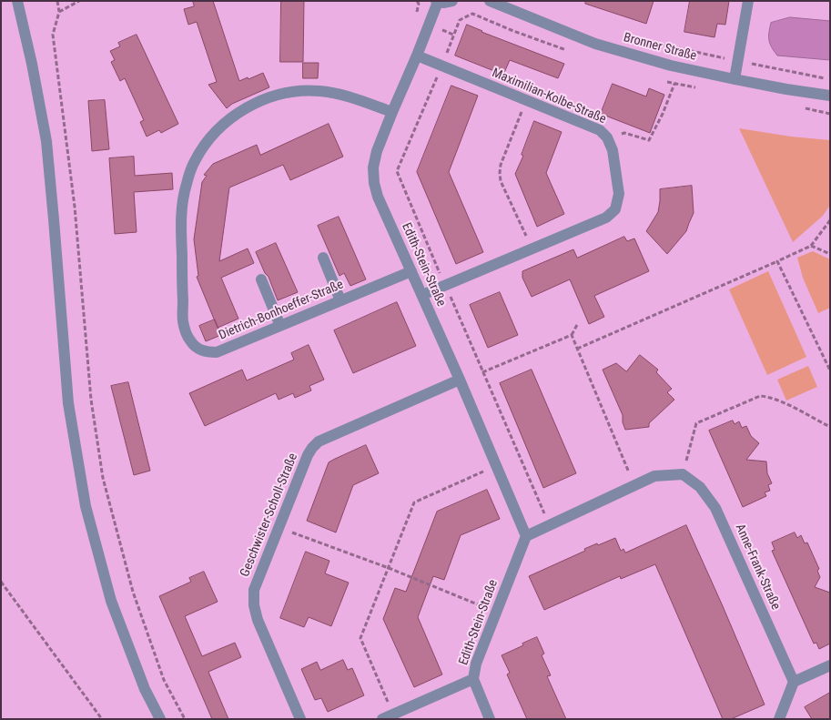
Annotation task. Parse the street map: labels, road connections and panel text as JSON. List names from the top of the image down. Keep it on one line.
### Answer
{"streets":{"street":["Bronner Straße","Maximilian-Kolbe-Straße","Edith-Stein-Straße","Dietrich-Bonhoeffer-Straße","Geschwister-Scholl-Straße","Anne-Frank-Straße"]},"crossings":[["Maximilian-Kolbe-Straße","Edith-Stein-Straße"],["Edith-Stein-Straße","Dietrich-Bonhoeffer-Straße"],["Edith-Stein-Straße","Geschwister-Scholl-Straße"]]}
